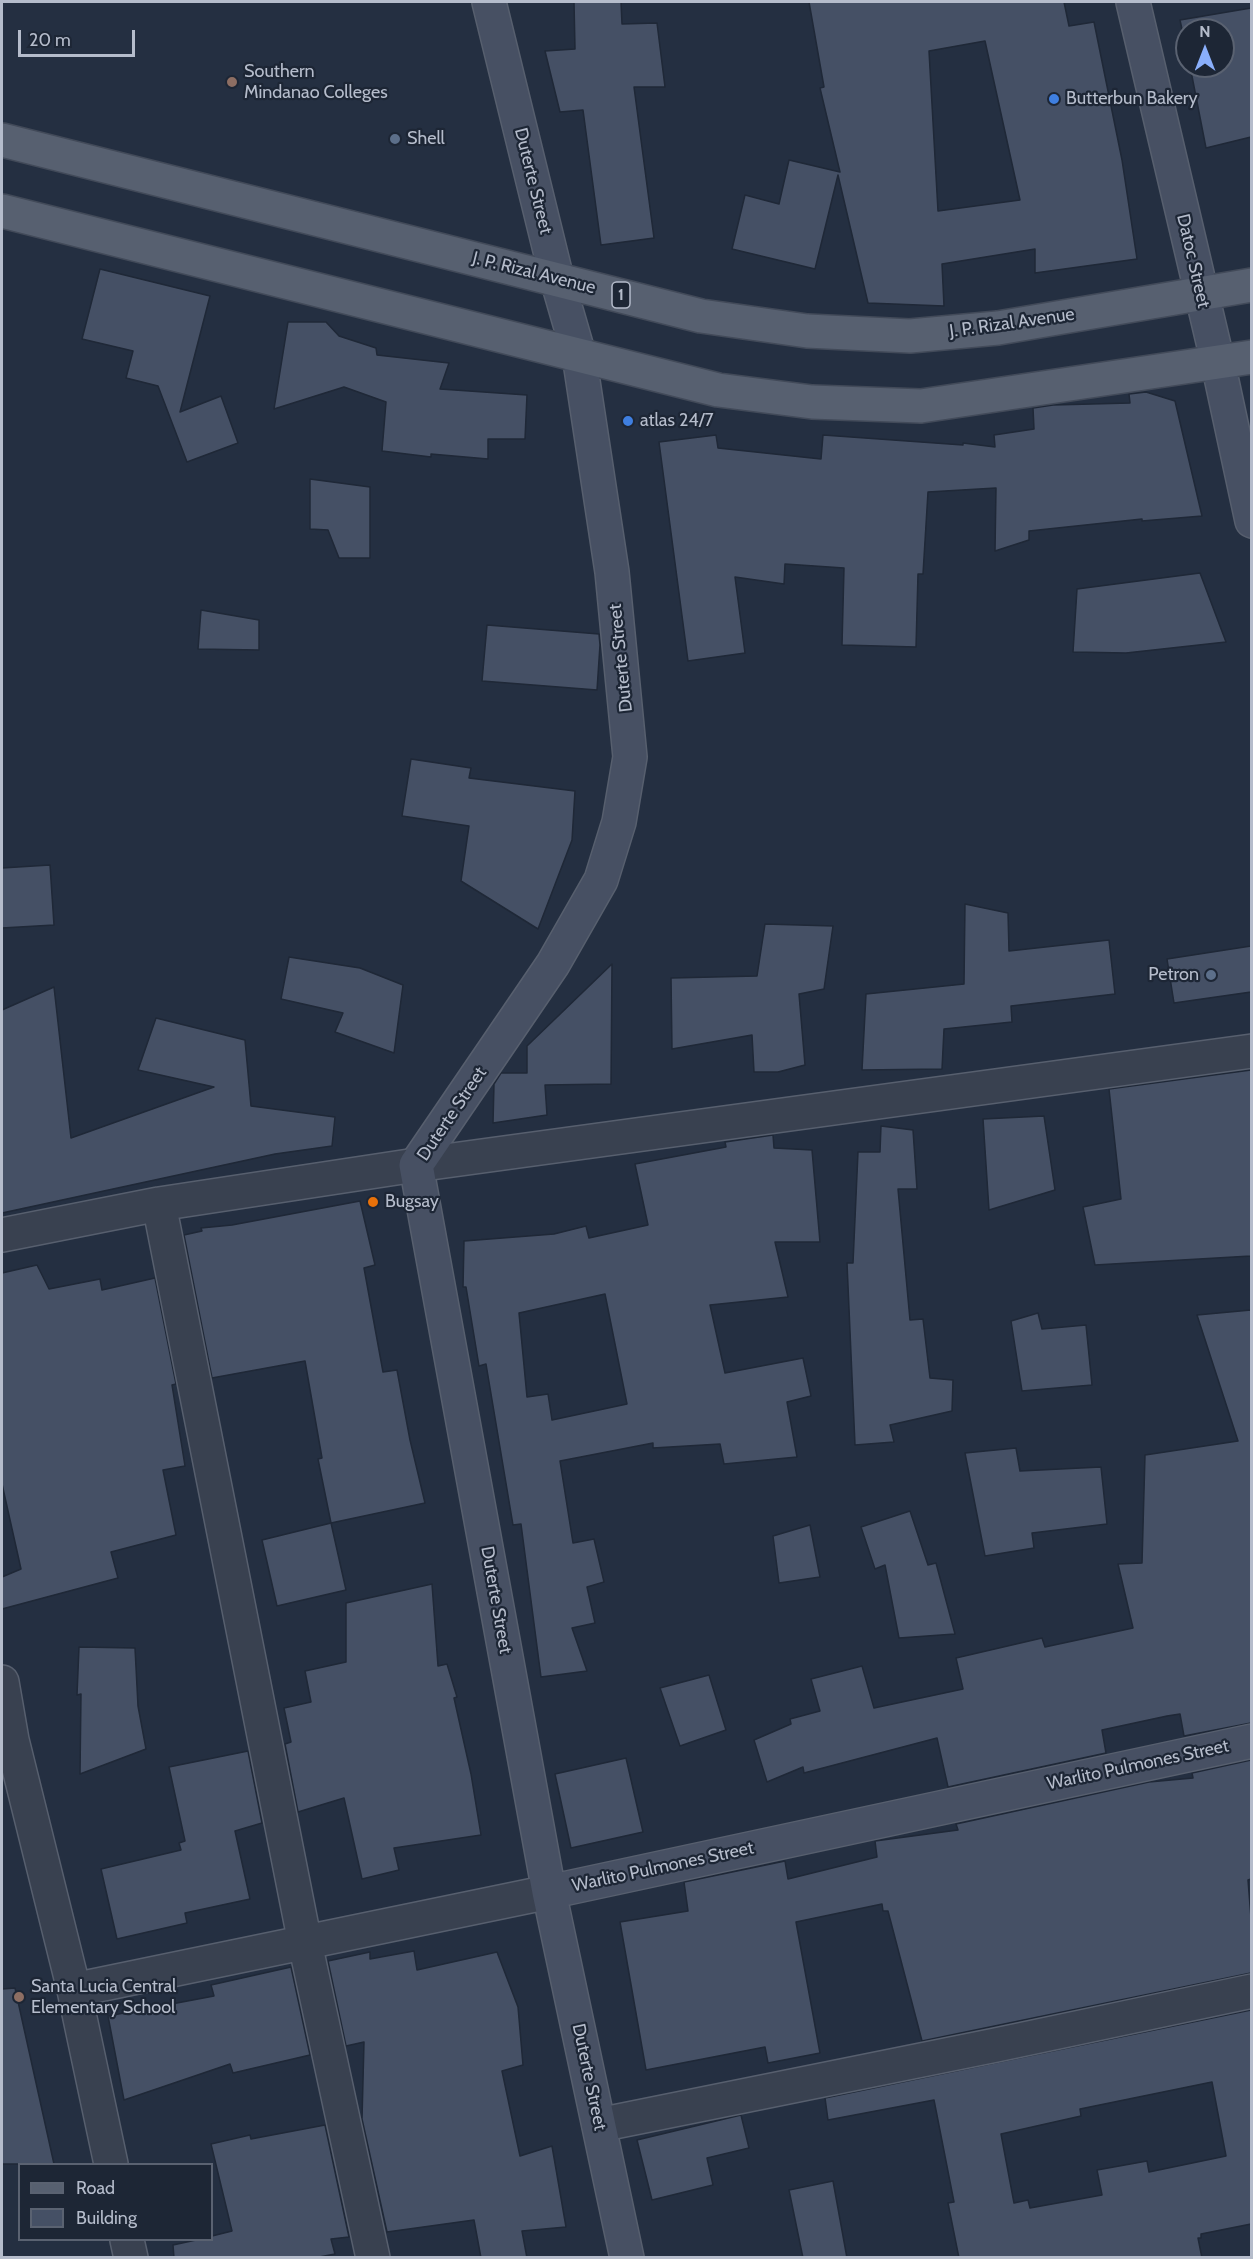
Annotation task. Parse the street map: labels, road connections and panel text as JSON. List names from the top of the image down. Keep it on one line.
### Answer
{"streets":{"main road":["Duterte Street","Datoc Street","J. P. Rizal Avenue","1","Warlito Pulmones Street"]},"crossings":[["Duterte Street","J. P. Rizal Avenue"],["Duterte Street","Warlito Pulmones Street"],["Datoc Street","J. P. Rizal Avenue"]],"places":["Southern Mindanao Colleges","Butterbun Bakery","Shell","atlas 24/7","Petron","Bugsay","Santa Lucia Central Elementary School"],"legend":["Road","Building"],"scale_bar":"20 m","north":"top"}
